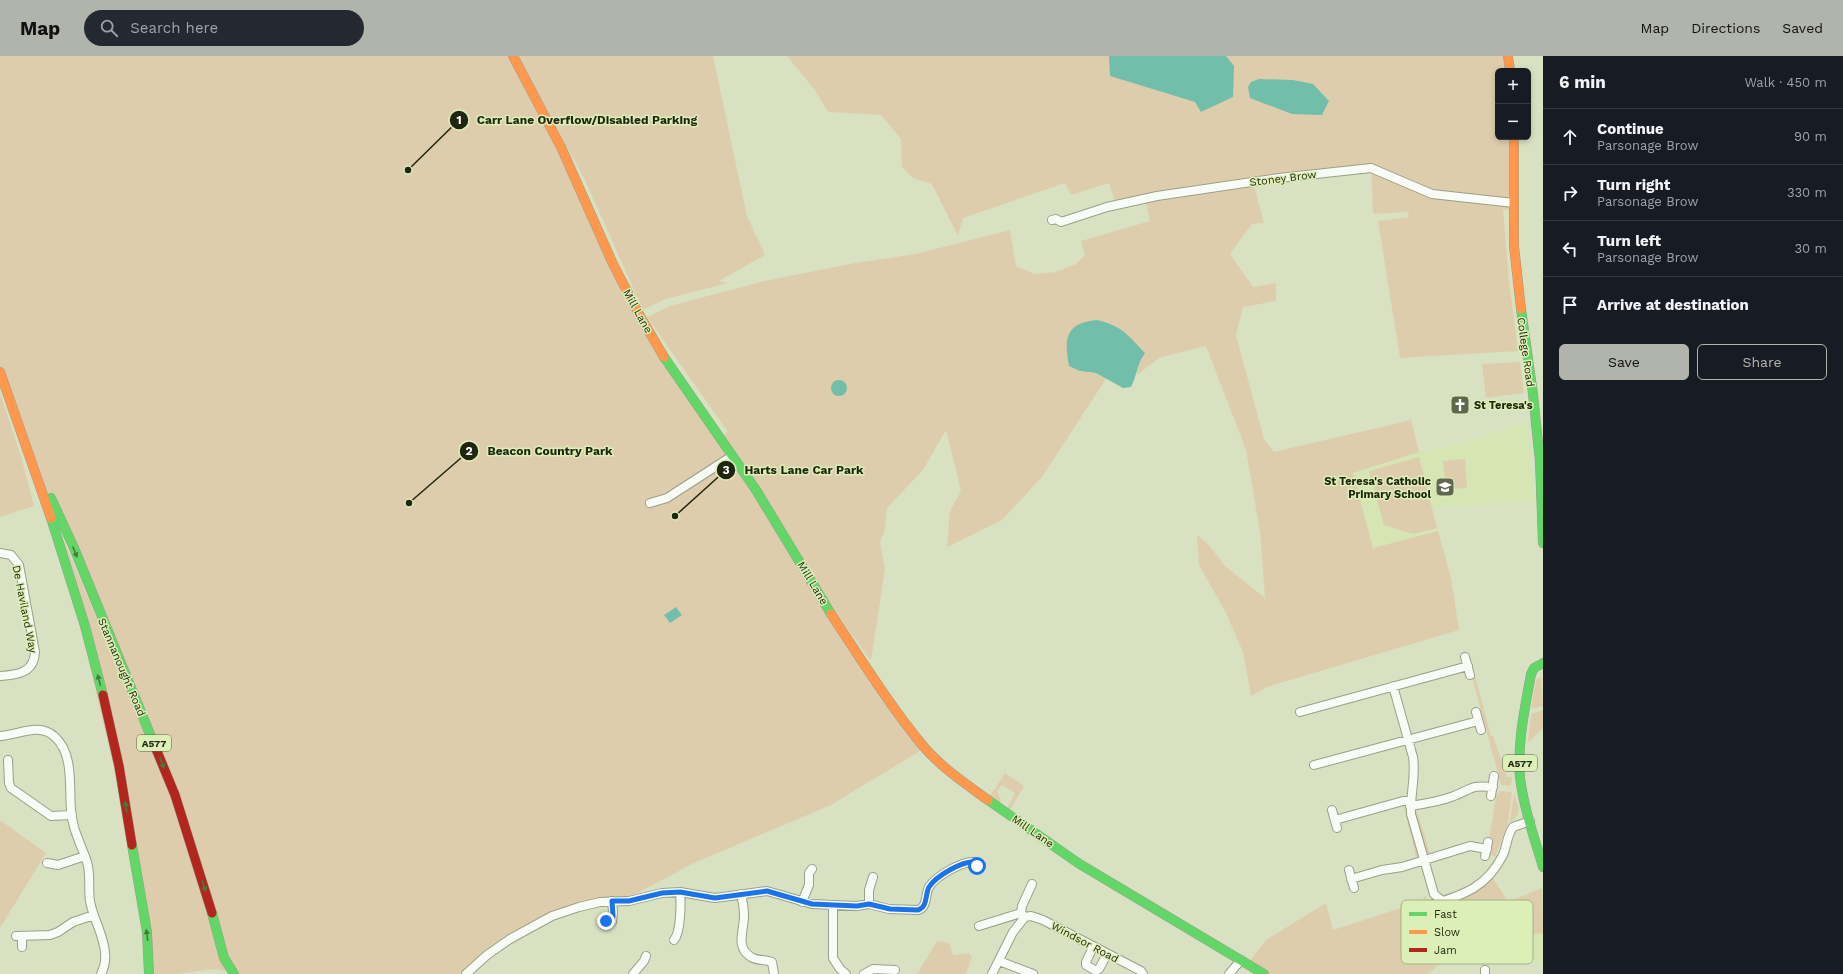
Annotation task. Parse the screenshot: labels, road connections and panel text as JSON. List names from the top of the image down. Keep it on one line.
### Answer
{"streets":{"street":["Stoney Brow","Mill Lane","College Road","De Haviland Way","Stannanought Road","A577","Windsor Road"]},"crossings":[["Stoney Brow","College Road"]],"places":{"other":["Carr Lane Overflow/Disabled Parking","Beacon Country Park","Harts Lane Car Park"],"church":["St Teresa's"],"school or university":["St Teresa's Catholic Primary School"]},"legend":["Fast","Slow","Jam"],"page":{"header":"Map","search":"Search here","nav":["Map","Directions","Saved"],"heading":["6 min","Walk · 450 m"],"map_buttons":["+","−"],"list":[["Continue","Parsonage Brow","90 m"],["Turn right","Parsonage Brow","330 m"],["Turn left","Parsonage Brow","30 m"],"Arrive at destination"],"buttons":["Save","Share"]}}
